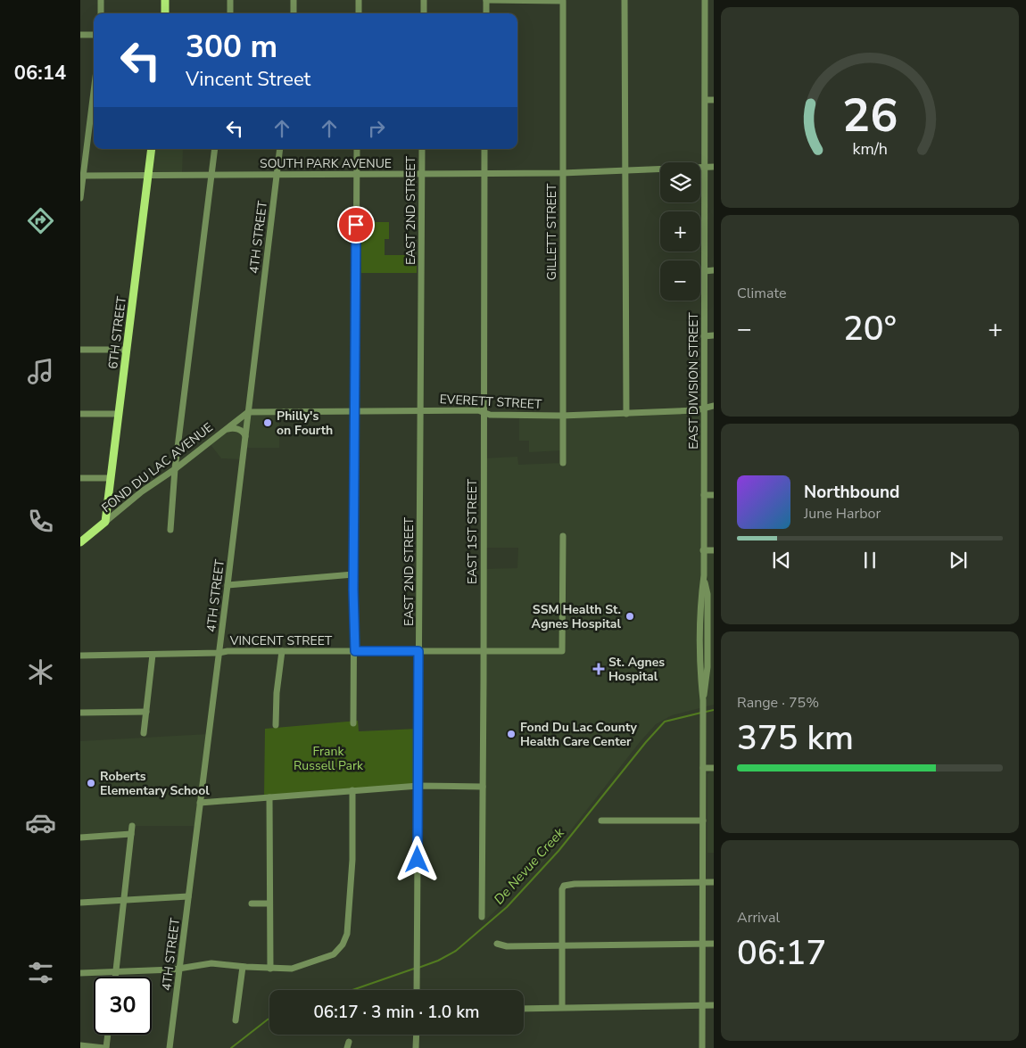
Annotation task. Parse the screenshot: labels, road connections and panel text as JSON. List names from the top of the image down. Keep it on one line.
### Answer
{"streets":{"main road":["6TH STREET","FOND DU LAC AVENUE"],"street":["SOUTH PARK AVENUE","EAST 2ND STREET","GILLETT STREET","4TH STREET","EAST DIVISION STREET","EVERETT STREET","EAST 1ST STREET","VINCENT STREET"]},"crossings":[["SOUTH PARK AVENUE","EAST 2ND STREET"],["SOUTH PARK AVENUE","GILLETT STREET"],["SOUTH PARK AVENUE","4TH STREET"],["SOUTH PARK AVENUE","6TH STREET"],["SOUTH PARK AVENUE","EAST DIVISION STREET"],["SOUTH PARK AVENUE","EAST 1ST STREET"],["EAST 2ND STREET","EVERETT STREET"],["EAST 2ND STREET","VINCENT STREET"],["GILLETT STREET","EVERETT STREET"],["4TH STREET","EVERETT STREET"],["4TH STREET","FOND DU LAC AVENUE"],["4TH STREET","VINCENT STREET"],["6TH STREET","FOND DU LAC AVENUE"],["EAST DIVISION STREET","EVERETT STREET"],["EVERETT STREET","FOND DU LAC AVENUE"],["EVERETT STREET","EAST 1ST STREET"],["EAST 1ST STREET","VINCENT STREET"]],"water":["De Nevue Creek"],"parks":["Frank Russell Park"],"places":{"other":["Philly's on Fourth","SSM Health St. Agnes Hospital","Fond Du Lac County Health Care Center","Roberts Elementary School"],"health":["St. Agnes Hospital"]},"page":{"tabs":"06:14","turn":["300 m","Vincent Street"],"map_buttons":["+","−"],"tile":["Climate",["Range · 75%","375 km"],["Arrival","06:17"]],"heat":["−","20°","+"],"song":["Northbound","June Harbor"],"limit":"30","trip":"06:17 · 3 min · 1.0 km","gauge":["26","km/h"]}}
